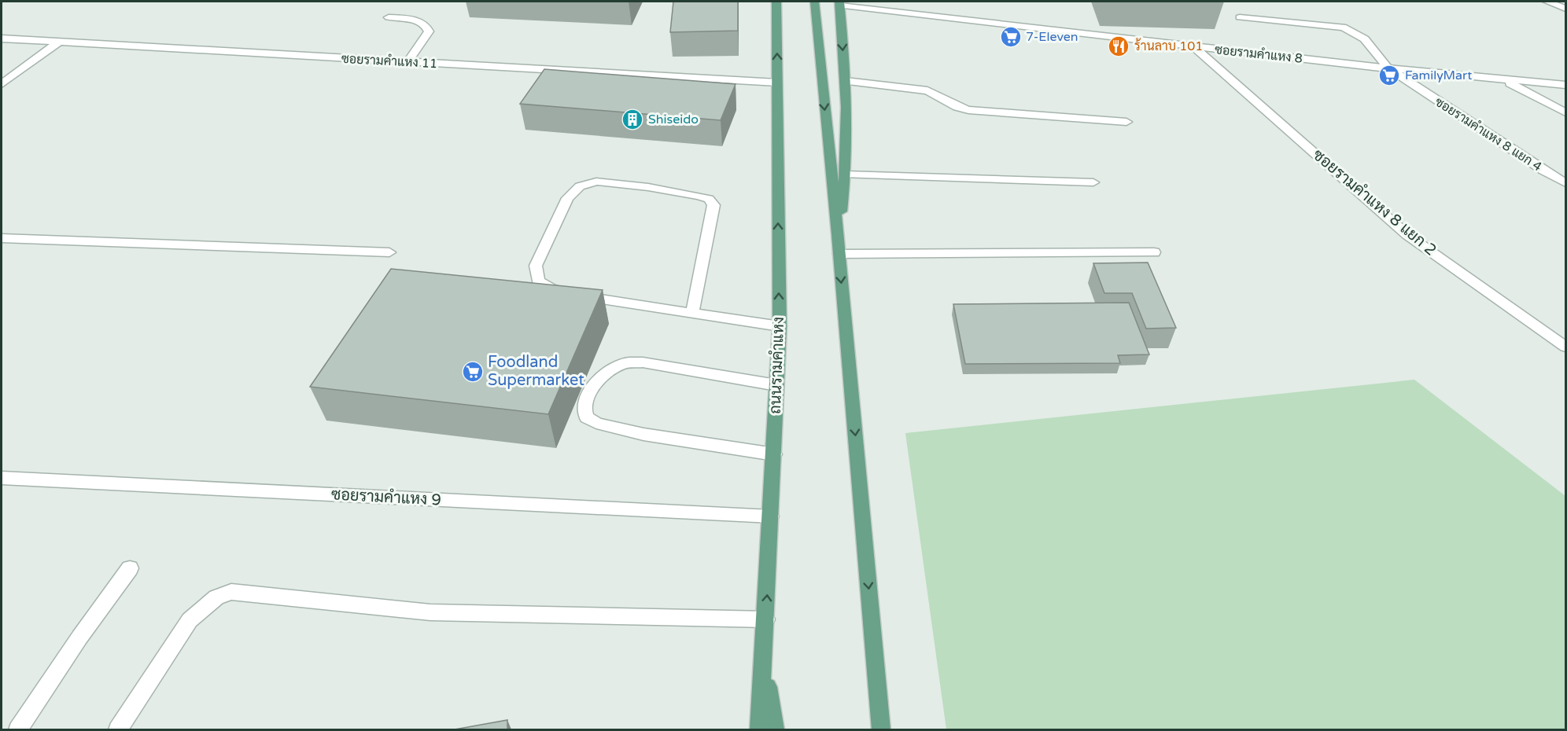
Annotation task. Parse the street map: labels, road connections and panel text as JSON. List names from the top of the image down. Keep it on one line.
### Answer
{"streets":{"main road":["ถนนรามคำแหง"],"street":["ซอยรามคำแหง 8","ซอยรามคำแหง 11","ซอยรามคำแหง 8 แยก 4","ซอยรามคำแหง 8 แยก 2","ซอยรามคำแหง 9"]},"crossings":[["ซอยรามคำแหง 8","ซอยรามคำแหง 8 แยก 4"],["ซอยรามคำแหง 8","ซอยรามคำแหง 8 แยก 2"],["ซอยรามคำแหง 11","ถนนรามคำแหง"],["ถนนรามคำแหง","ซอยรามคำแหง 9"]],"places":{"supermarket":["7-Eleven","FamilyMart","Foodland Supermarket"],"restaurant":["ร้านลาบ 101"],"building":["Shiseido"]}}
